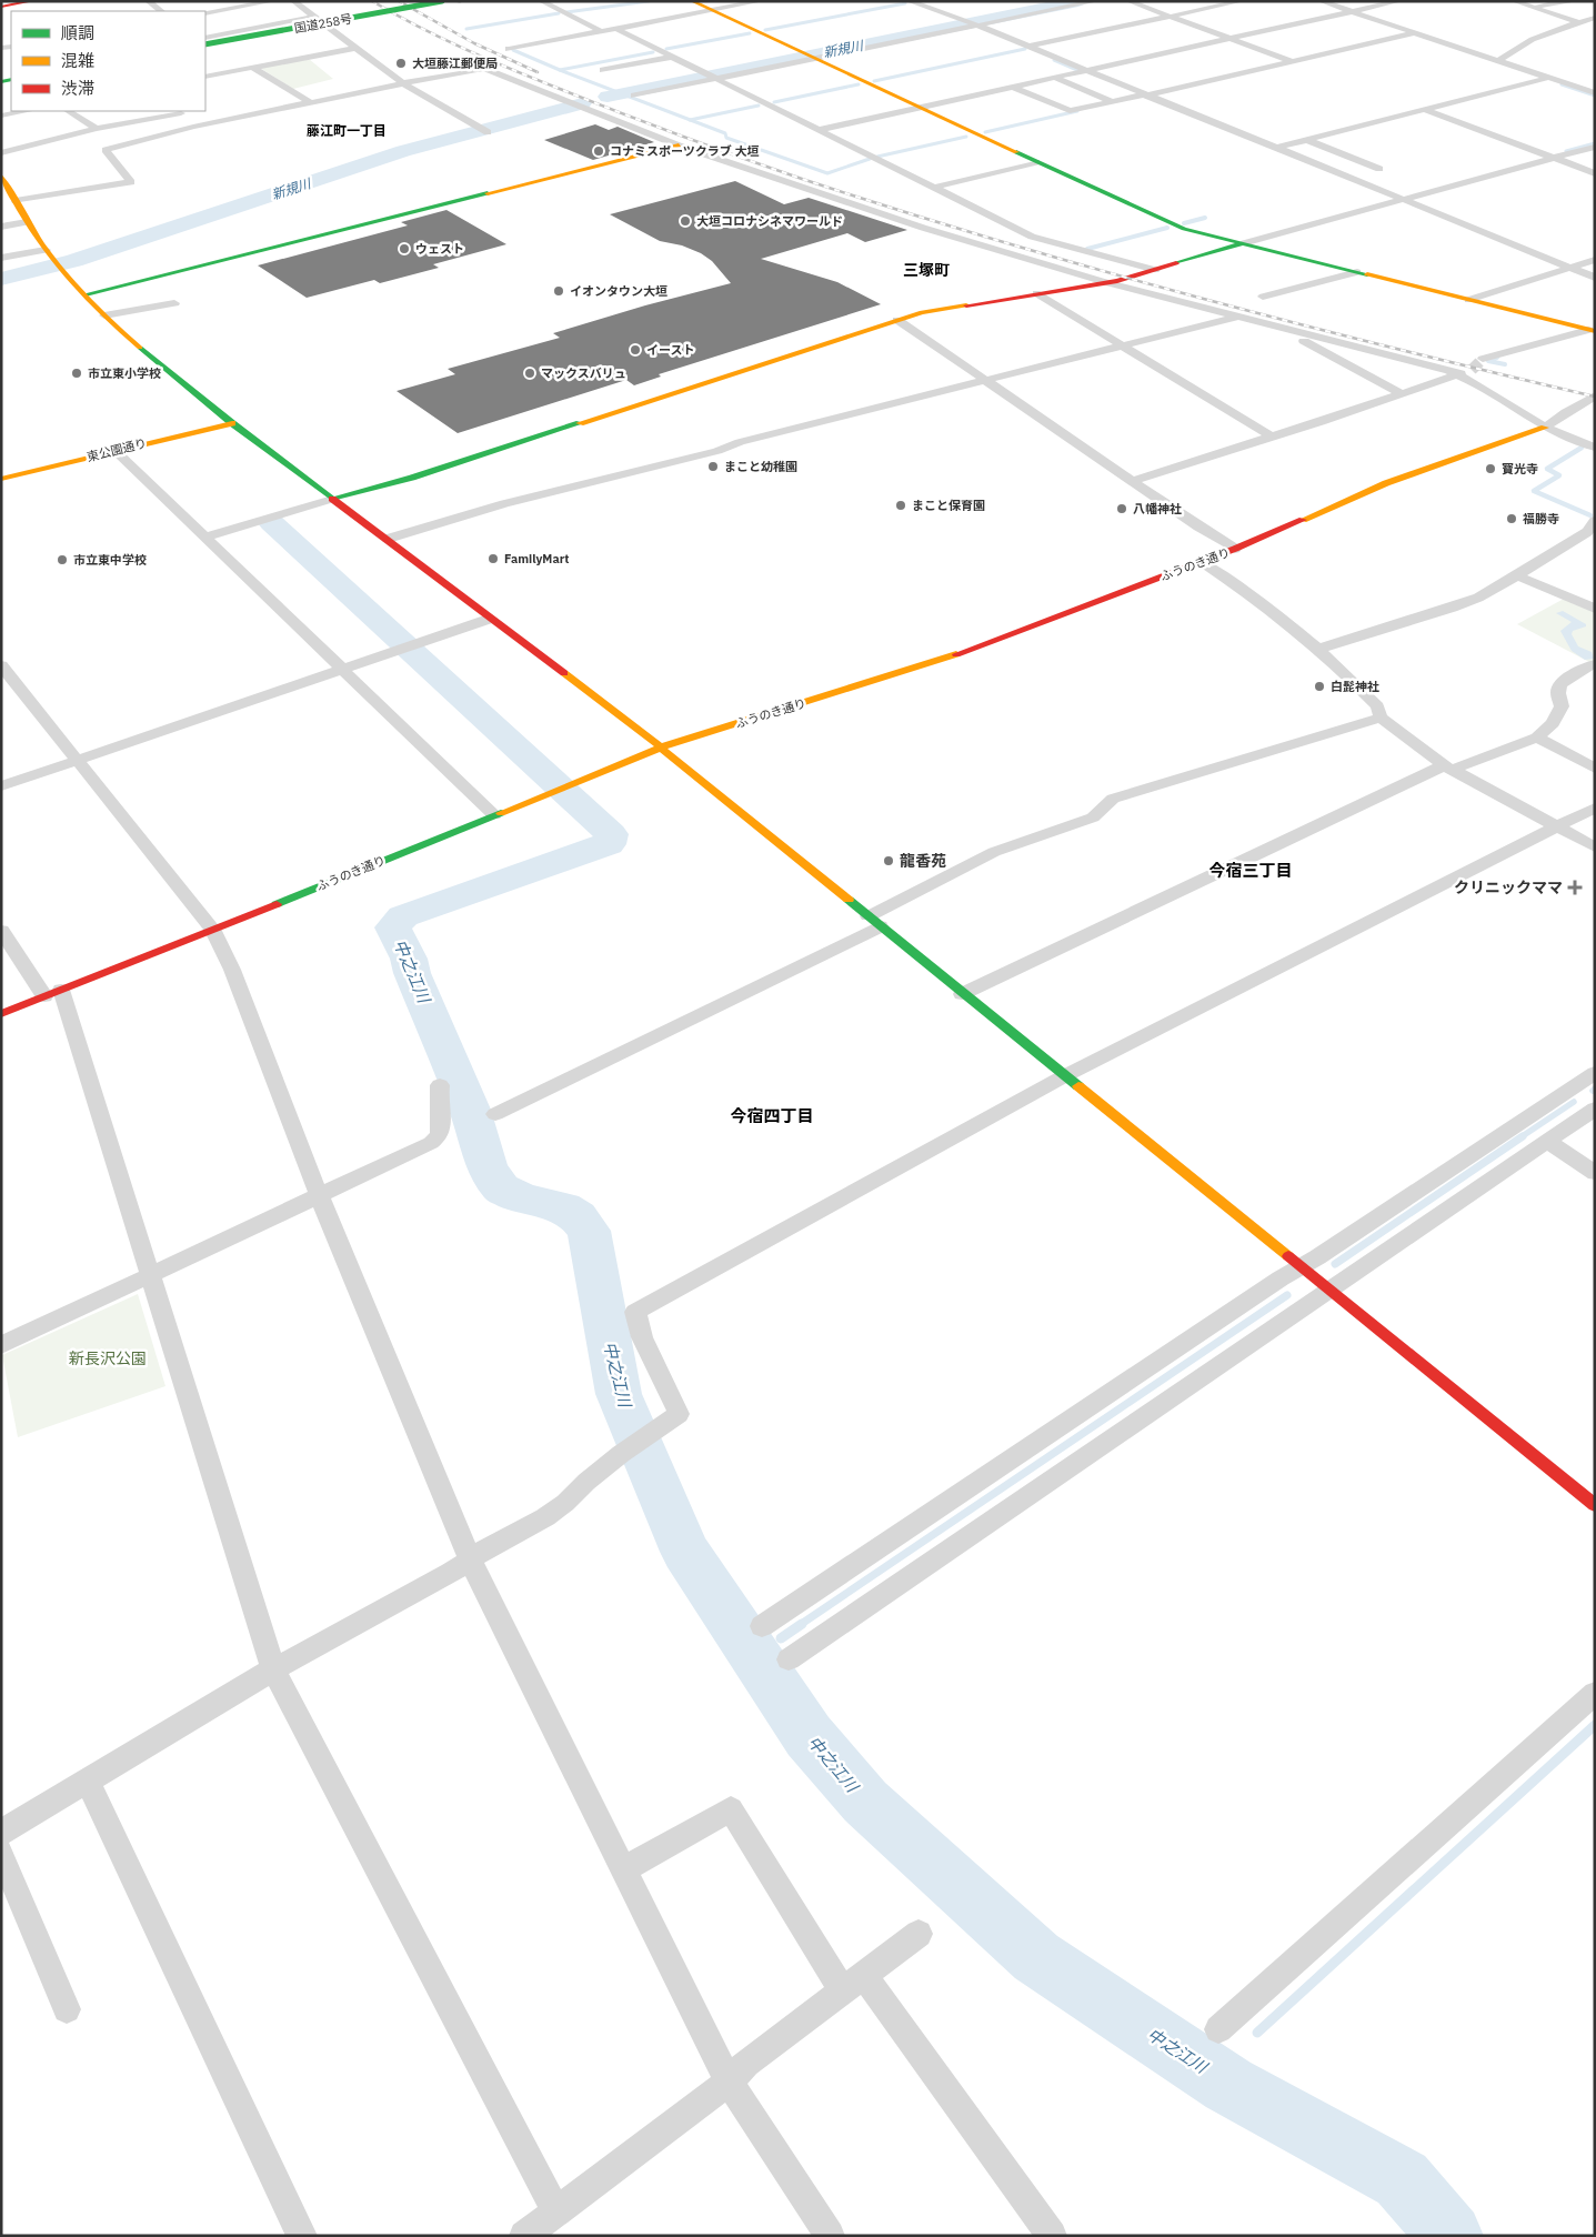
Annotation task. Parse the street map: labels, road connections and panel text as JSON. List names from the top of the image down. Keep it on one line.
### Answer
{"streets":{"main road":["国道258号","東公園通り","ふうのき通り"]},"districts":["藤江町一丁目","三塚町","今宿三丁目","今宿四丁目"],"water":["新規川","中之江川"],"parks":["新長沢公園"],"places":{"other":["大垣藤江郵便局","コナミスポーツクラブ 大垣","大垣コロナシネマワールド","ウェスト","イオンタウン大垣","イースト","市立東小学校","マックスバリュ","まこと幼稚園","寶光寺","まこと保育園","八幡神社","福勝寺","FamilyMart","市立東中学校","白髭神社","龍香苑"],"health":["クリニックママ"]},"legend":["順調","混雑","渋滞"]}
